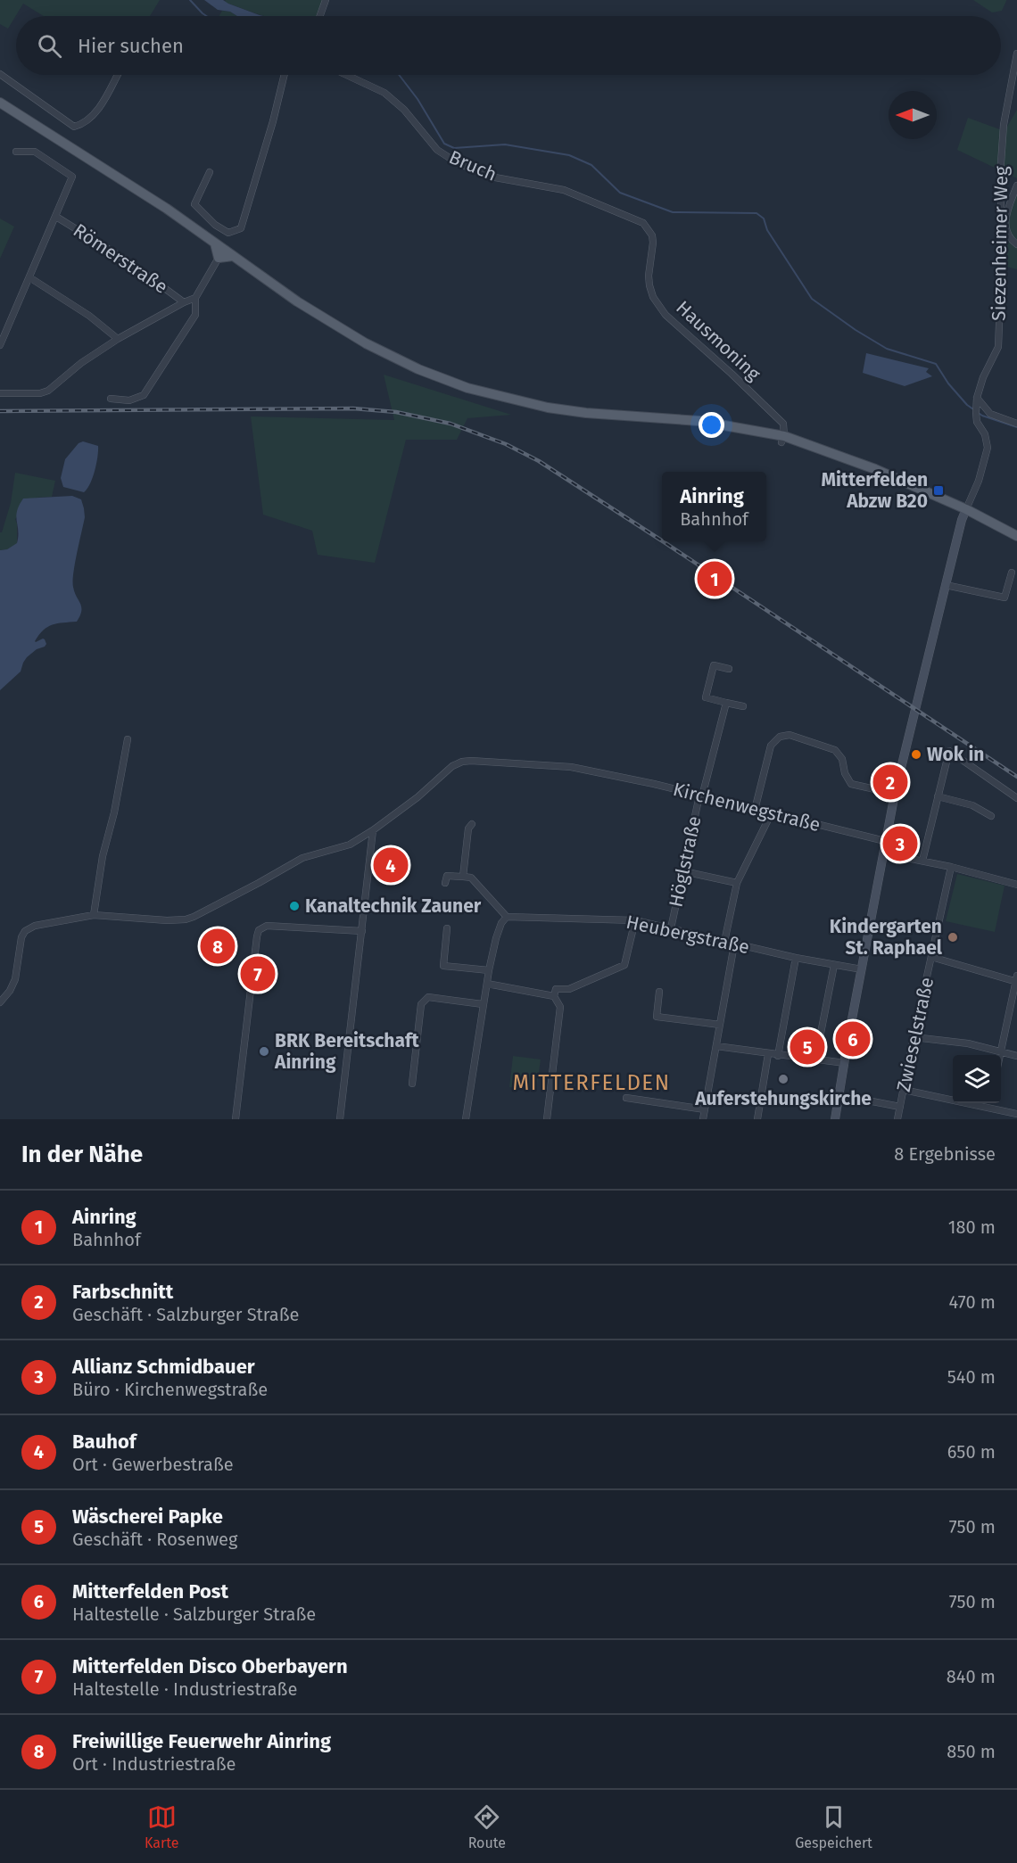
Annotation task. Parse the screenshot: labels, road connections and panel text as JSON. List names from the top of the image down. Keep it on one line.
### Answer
{"streets":{"street":["Bruch","Siezenheimer Weg","Römerstraße","Hausmoning","Kirchenwegstraße","Höglstraße","Heubergstraße","Zwieselstraße"]},"crossings":[["Bruch","Hausmoning"],["Kirchenwegstraße","Höglstraße"],["Höglstraße","Heubergstraße"]],"districts":["MITTERFELDEN"],"places":{"transit":["Mitterfelden Abzw B20"],"other":["Wok in","Kanaltechnik Zauner","Kindergarten St. Raphael","BRK Bereitschaft Ainring","Auferstehungskirche"]},"north":"left","page":{"search":"Hier suchen","popup":["Ainring","Bahnhof"],"pins":["1","2","3","4","8","7","6","5"],"heading":["In der Nähe","8 Ergebnisse"],"list":[{"mark":"1","name":"Ainring","note":"Bahnhof","value":"180 m"},{"mark":"2","name":"Farbschnitt","note":"Geschäft · Salzburger Straße","value":"470 m"},{"mark":"3","name":"Allianz Schmidbauer","note":"Büro · Kirchenwegstraße","value":"540 m"},{"mark":"4","name":"Bauhof","note":"Ort · Gewerbestraße","value":"650 m"},{"mark":"5","name":"Wäscherei Papke","note":"Geschäft · Rosenweg","value":"750 m"},{"mark":"6","name":"Mitterfelden Post","note":"Haltestelle · Salzburger Straße","value":"750 m"},{"mark":"7","name":"Mitterfelden Disco Oberbayern","note":"Haltestelle · Industriestraße","value":"840 m"},{"mark":"8","name":"Freiwillige Feuerwehr Ainring","note":"Ort · Industriestraße","value":"850 m"}],"nav":["Karte","Route","Gespeichert"]}}
